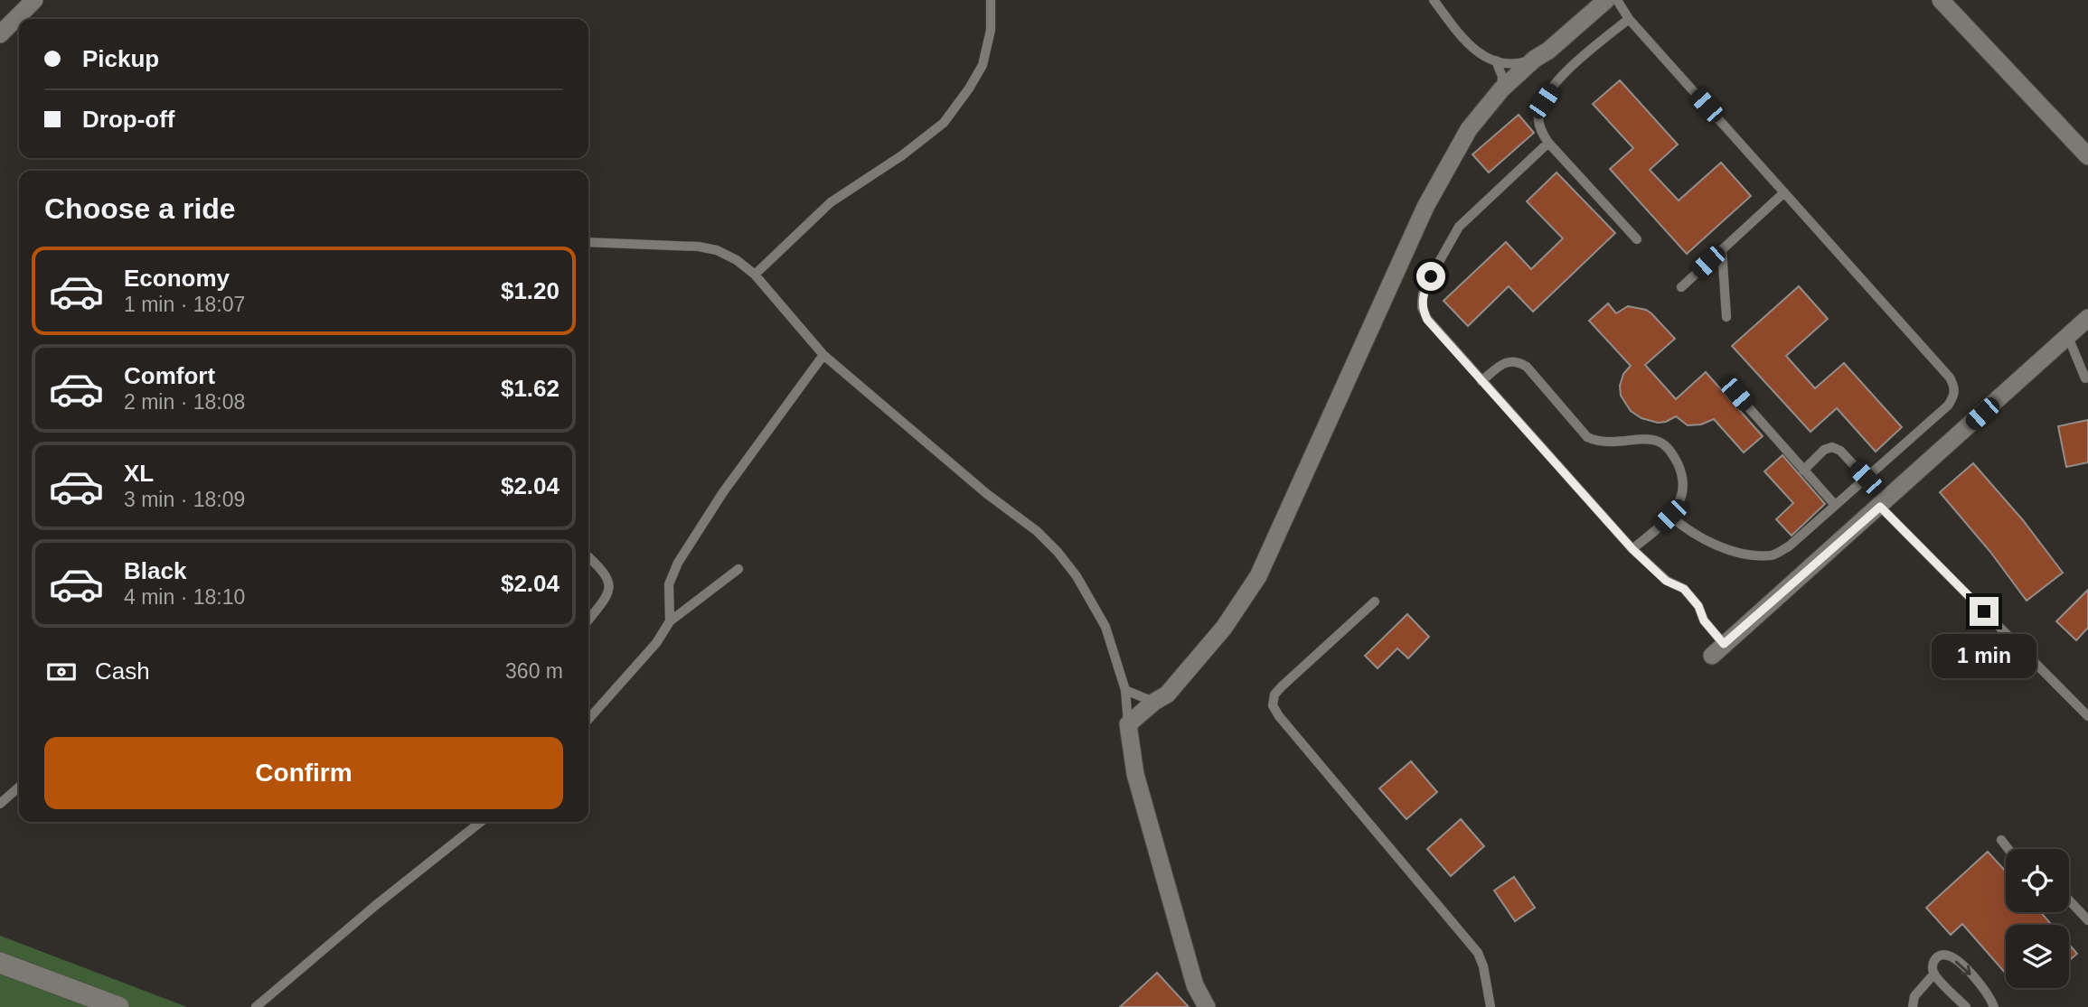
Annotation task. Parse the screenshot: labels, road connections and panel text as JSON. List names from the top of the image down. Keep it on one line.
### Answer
{"page":{"banner":["Pickup","Drop-off"],"heading":"Choose a ride","list":[{"name":"Economy","note":"1 min · 18:07","value":"$1.20"},{"name":"Comfort","note":"2 min · 18:08","value":"$1.62"},{"name":"XL","note":"3 min · 18:09","value":"$2.04"},{"name":"Black","note":"4 min · 18:10","value":"$2.04"}],"bubble":"1 min","pay":["Cash","360 m"],"buttons":"Confirm"}}
